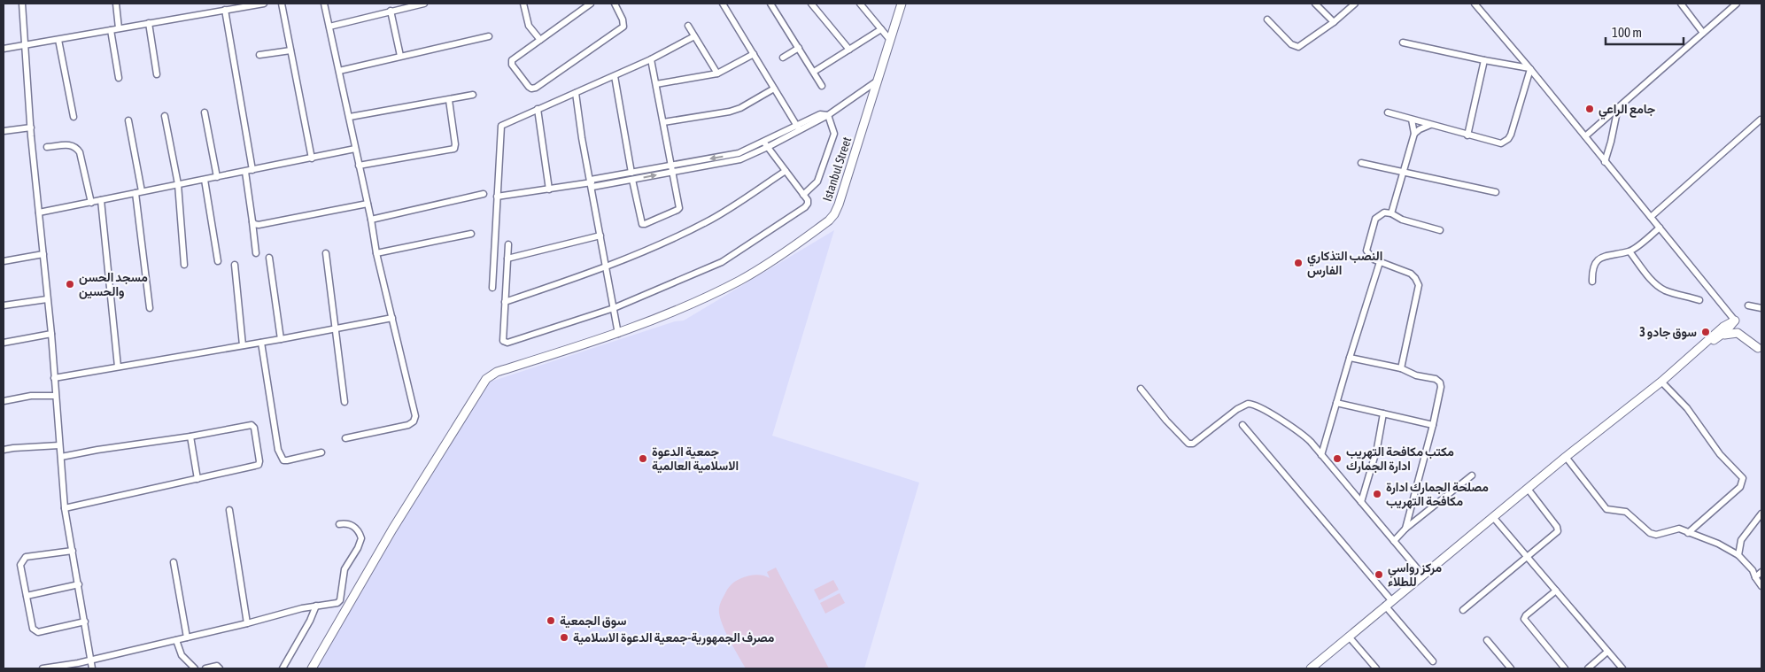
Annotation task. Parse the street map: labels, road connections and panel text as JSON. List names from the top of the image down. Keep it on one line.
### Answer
{"streets":{"street":["Istanbul Street"]},"places":["جامع الراعي","النصب التذكاري الفارس","مسجد الحسن والحسين","سوق جادو 3","جمعية الدعوة الاسلامية العالمية","مكتب مكافحة التهريب ادارة الجمارك","مصلحة الجمارك ادارة مكافحة التهريب","مركز رواسي للطلاء","سوق الجمعية","مصرف الجمهورية-جمعية الدعوة الاسلامية"],"scale_bar":"100 m"}
